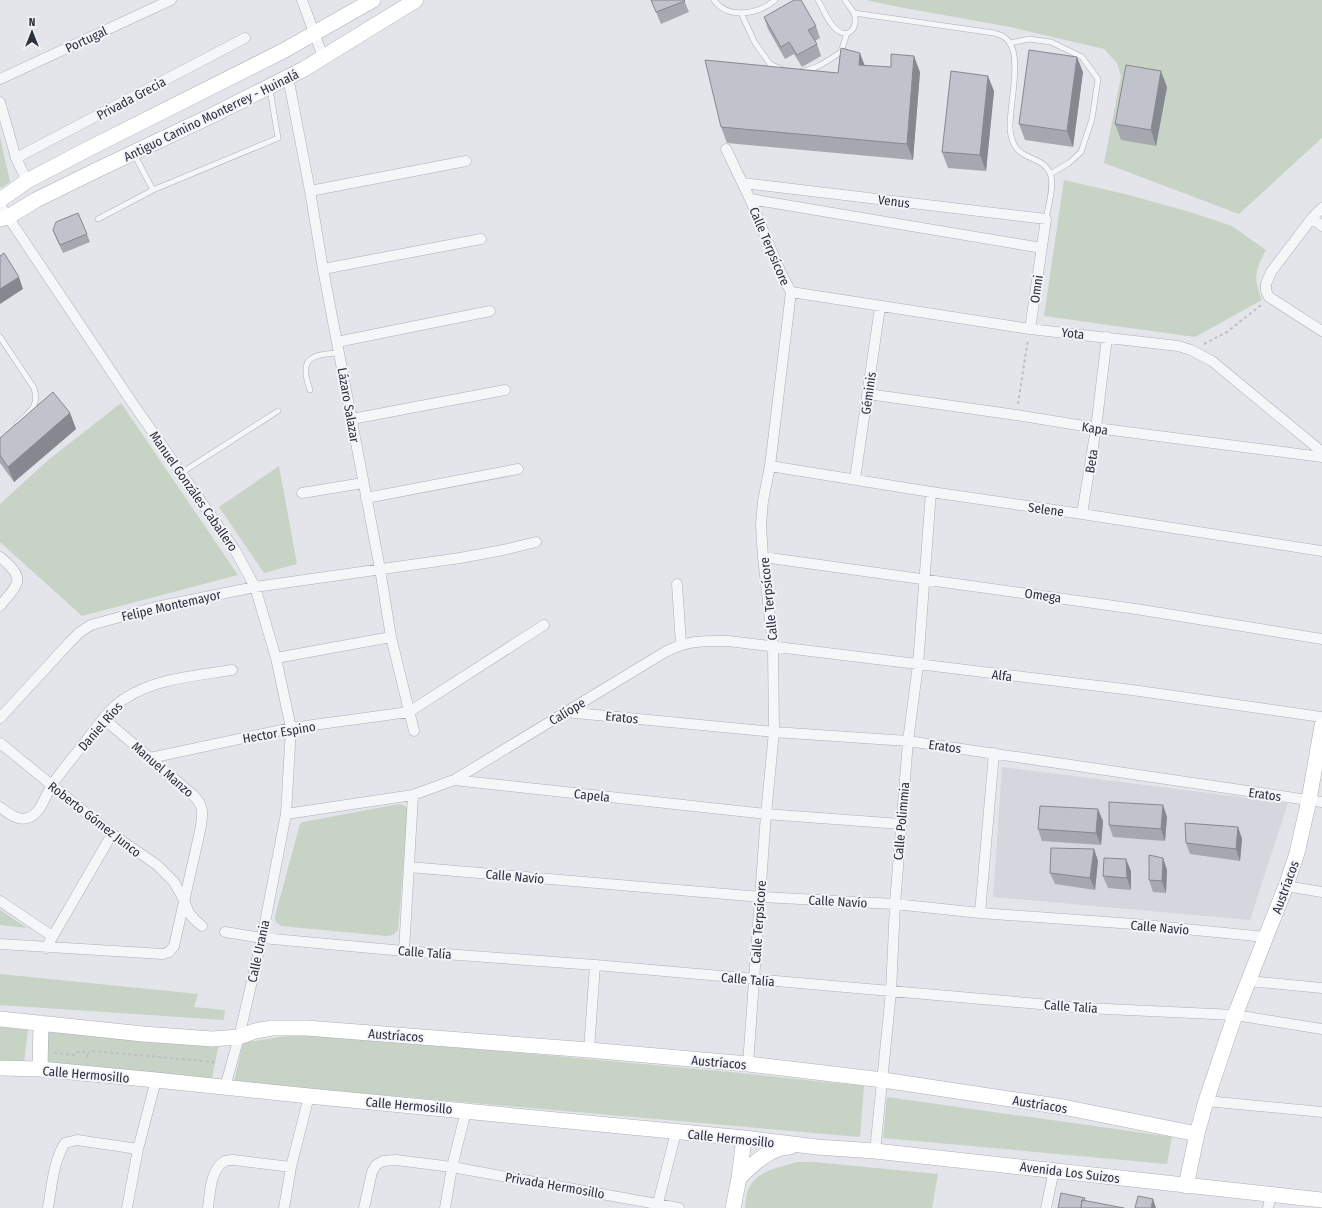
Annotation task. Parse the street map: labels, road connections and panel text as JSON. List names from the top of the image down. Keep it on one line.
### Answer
{"streets":{"street":["Portugal","Privada Grecia","Antiguo Camino Monterrey - Huinalá","Venus","Calle Terpsícore","Omni","Yota","Géminis","Lázaro Salazar","Kapa","Beta","Manuel Gonzáles Caballero","Selene","Omega","Felipe Montemayor","Alfa","Calíope","Eratos","Daniel Ríos","Hector Espino","Manuel Manzo","Capela","Roberto Gómez Junco","Calle Polimmia","Calle Navío","Austríacos","Calle Urania","Calle Talía","Calle Hermosillo","Avenida Los Suizos","Privada Hermosillo"]},"crossings":[["Antiguo Camino Monterrey - Huinalá","Lázaro Salazar"],["Antiguo Camino Monterrey - Huinalá","Manuel Gonzáles Caballero"],["Venus","Calle Terpsícore"],["Venus","Omni"],["Calle Terpsícore","Yota"],["Calle Terpsícore","Selene"],["Calle Terpsícore","Omega"],["Calle Terpsícore","Alfa"],["Calle Terpsícore","Eratos"],["Calle Terpsícore","Capela"],["Calle Terpsícore","Calle Navío"],["Calle Terpsícore","Austríacos"],["Calle Terpsícore","Calle Talía"],["Omni","Yota"],["Yota","Géminis"],["Yota","Beta"],["Géminis","Kapa"],["Géminis","Selene"],["Lázaro Salazar","Felipe Montemayor"],["Lázaro Salazar","Hector Espino"],["Kapa","Beta"],["Beta","Selene"],["Manuel Gonzáles Caballero","Felipe Montemayor"],["Manuel Gonzáles Caballero","Hector Espino"],["Manuel Gonzáles Caballero","Capela"],["Manuel Gonzáles Caballero","Calle Urania"],["Selene","Calle Polimmia"],["Omega","Calle Polimmia"],["Alfa","Calíope"],["Alfa","Calle Polimmia"],["Calíope","Eratos"],["Calíope","Capela"],["Eratos","Calle Polimmia"],["Eratos","Austríacos"],["Daniel Ríos","Manuel Manzo"],["Daniel Ríos","Roberto Gómez Junco"],["Hector Espino","Manuel Manzo"],["Manuel Manzo","Roberto Gómez Junco"],["Capela","Calle Polimmia"],["Capela","Calle Urania"],["Calle Polimmia","Calle Navío"],["Calle Polimmia","Austríacos"],["Calle Polimmia","Calle Talía"],["Calle Polimmia","Avenida Los Suizos"],["Calle Navío","Austríacos"],["Austríacos","Calle Urania"],["Austríacos","Calle Talía"],["Austríacos","Avenida Los Suizos"],["Calle Urania","Calle Talía"],["Calle Urania","Calle Hermosillo"],["Calle Hermosillo","Avenida Los Suizos"]],"north":"top"}
